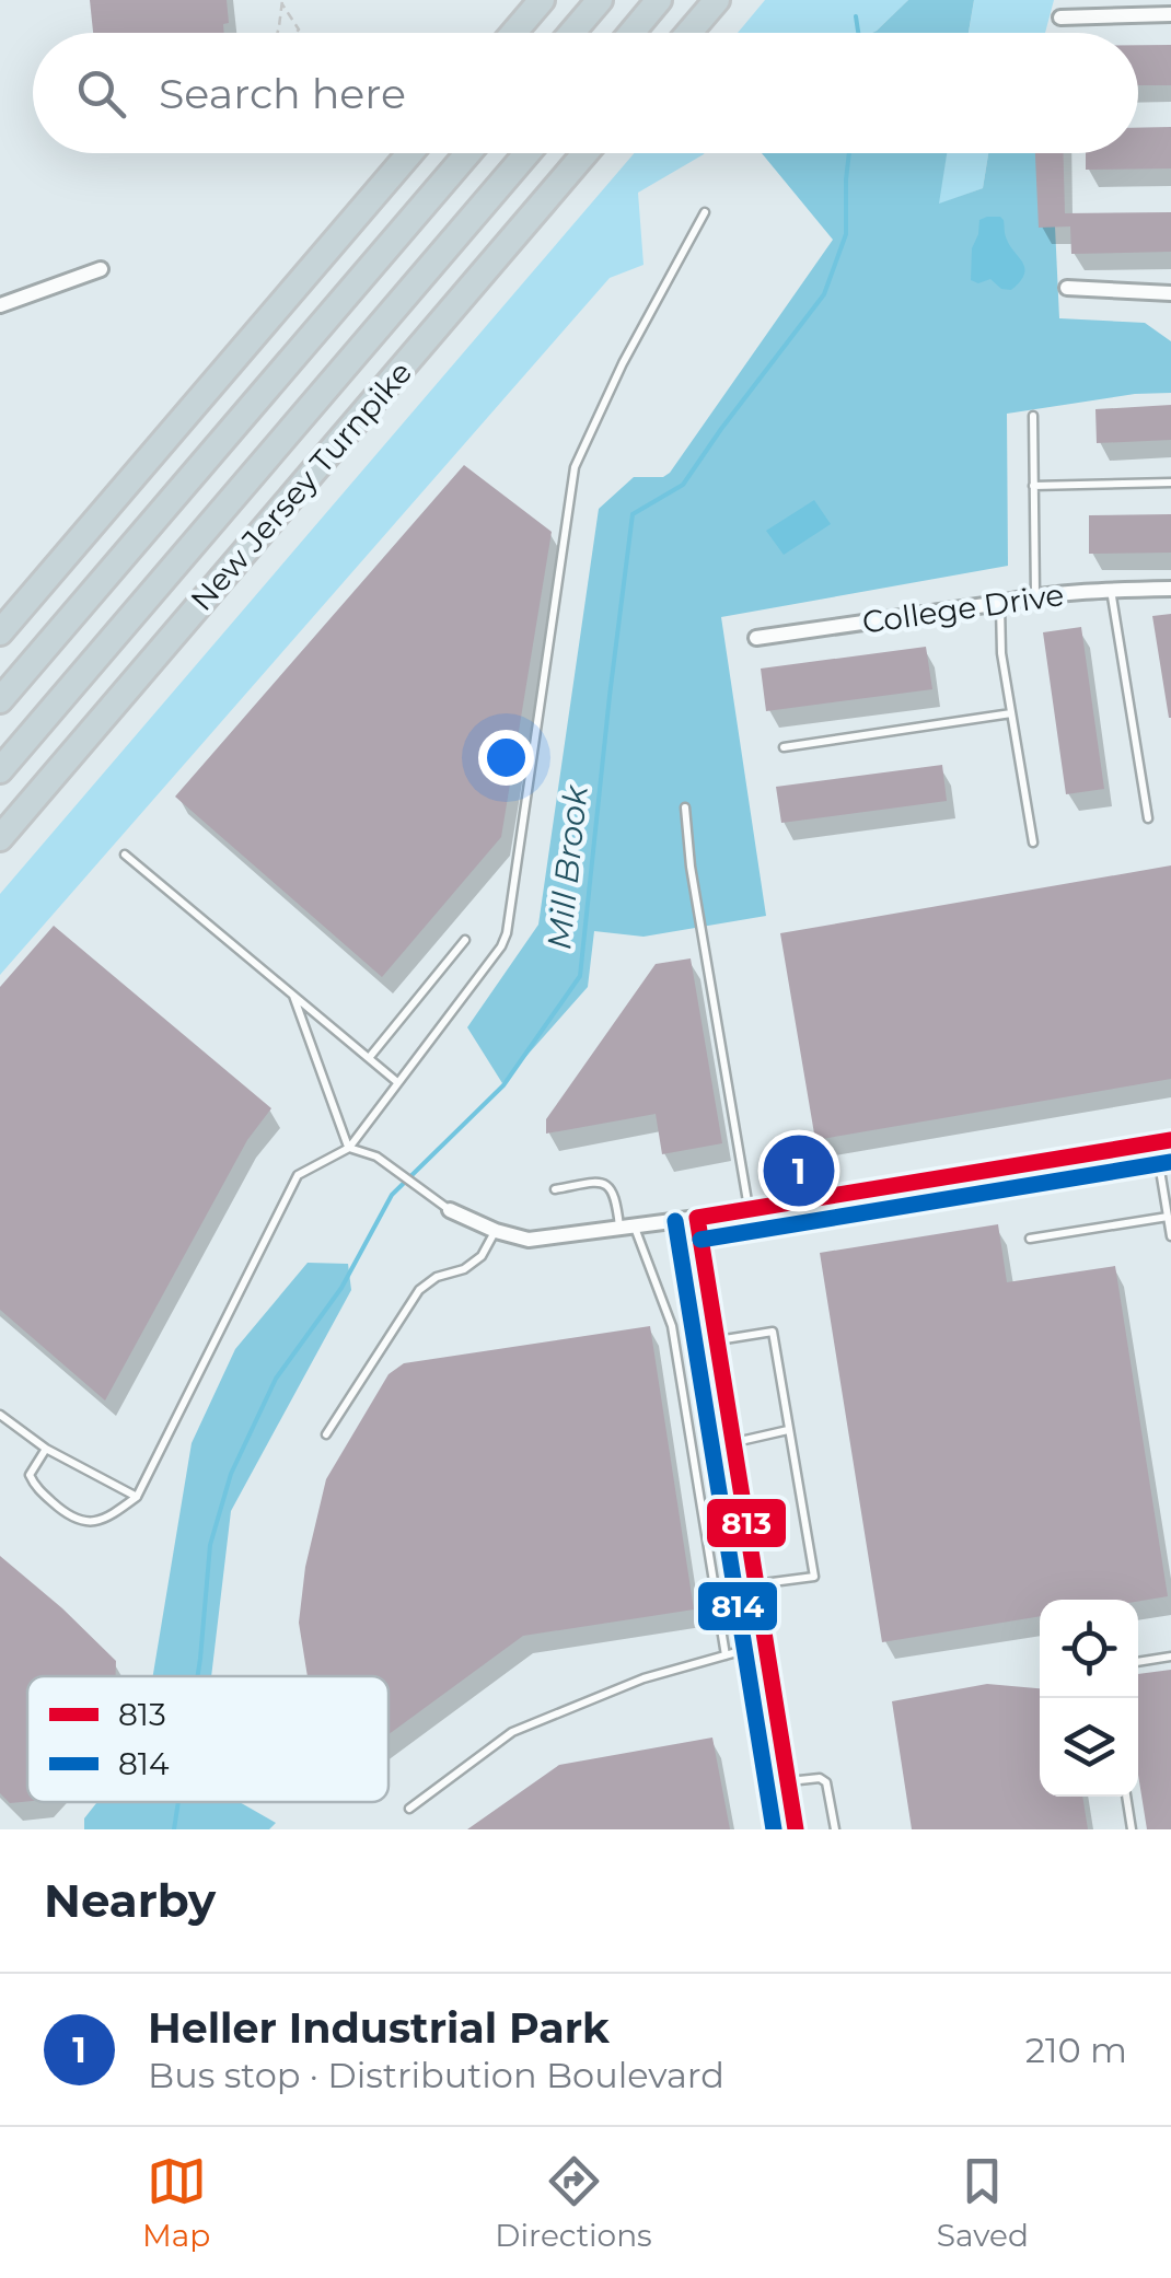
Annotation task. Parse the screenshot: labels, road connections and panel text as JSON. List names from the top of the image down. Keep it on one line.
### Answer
{"streets":{"highway":["New Jersey Turnpike"],"street":["College Drive"]},"water":["Mill Brook"],"lines":["transit line 813","transit line 814"],"legend":["813","814"],"page":{"search":"Search here","pins":"1","heading":"Nearby","list":[{"mark":"1","name":"Heller Industrial Park","note":"Bus stop · Distribution Boulevard","value":"210 m"}],"nav":["Map","Directions","Saved"]}}
